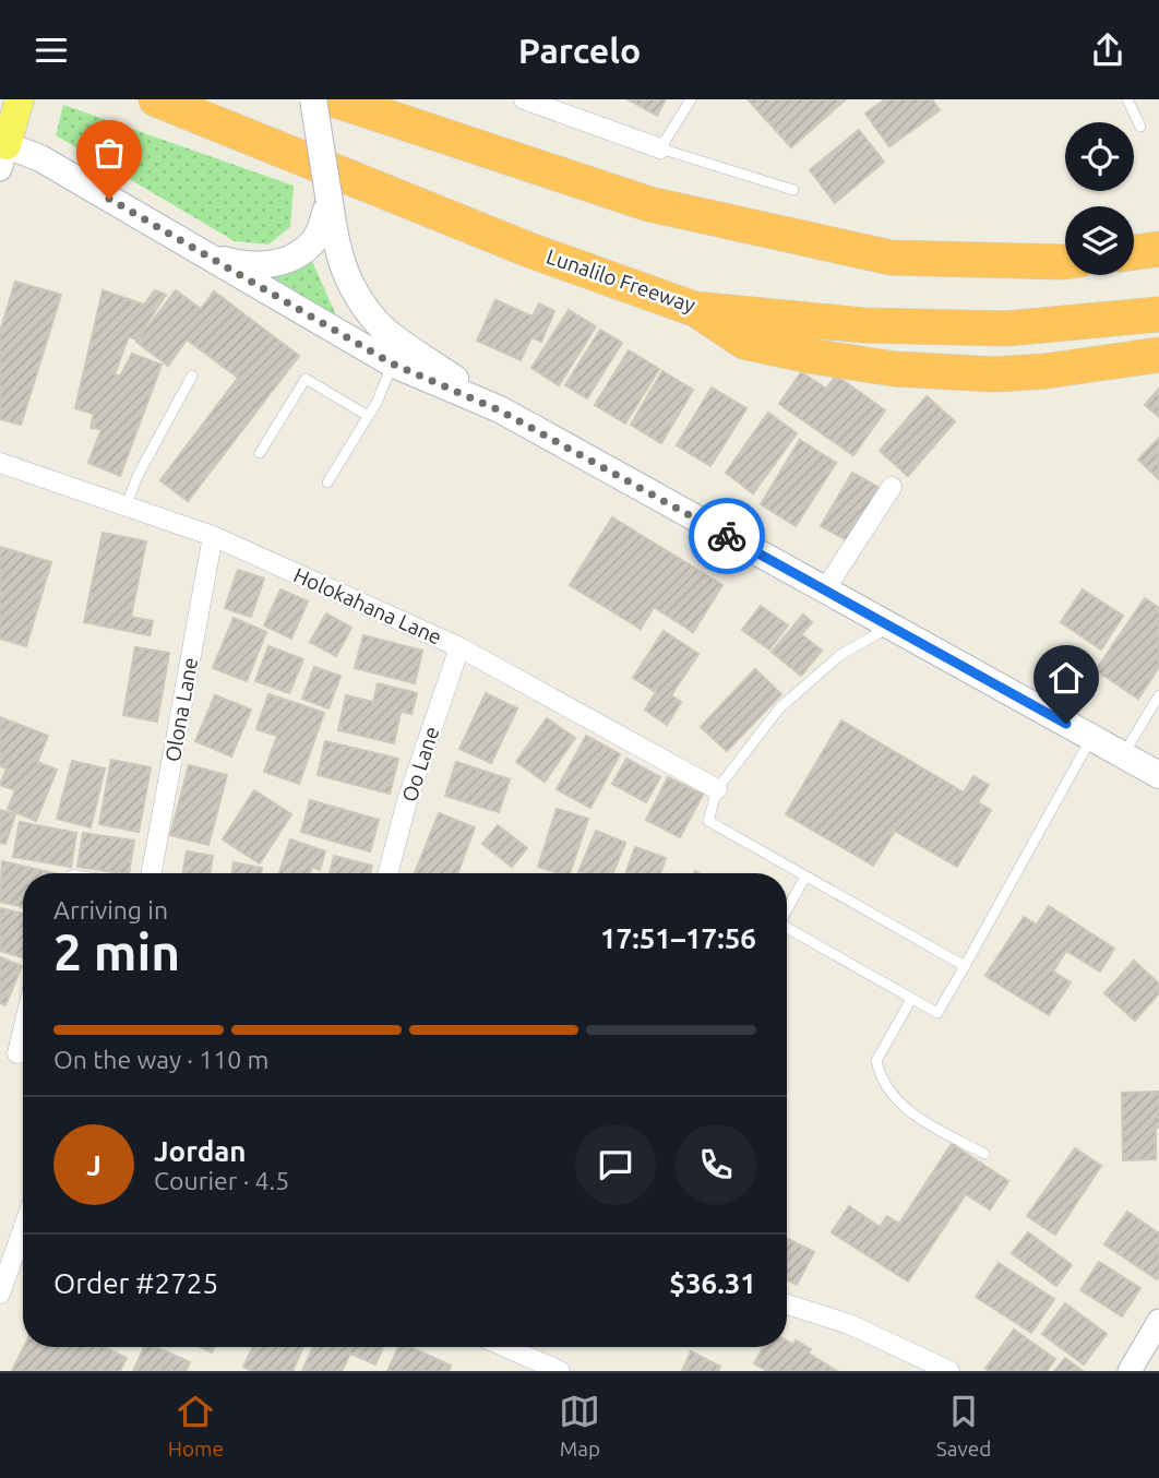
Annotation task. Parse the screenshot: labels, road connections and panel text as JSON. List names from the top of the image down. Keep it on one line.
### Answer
{"streets":{"highway":["Lunalilo Freeway"],"street":["Holokahana Lane","Olona Lane","Oo Lane"]},"crossings":[["Holokahana Lane","Olona Lane"],["Holokahana Lane","Oo Lane"]],"page":{"header":"Parcelo","heading":["2 min","Arriving in","17:51–17:56"],"panel":["Jordan","Courier · 4.5","Order #2725","$36.31"],"bar":"On the way · 110 m","round":"J","tabs":["Home","Map","Saved"]}}
